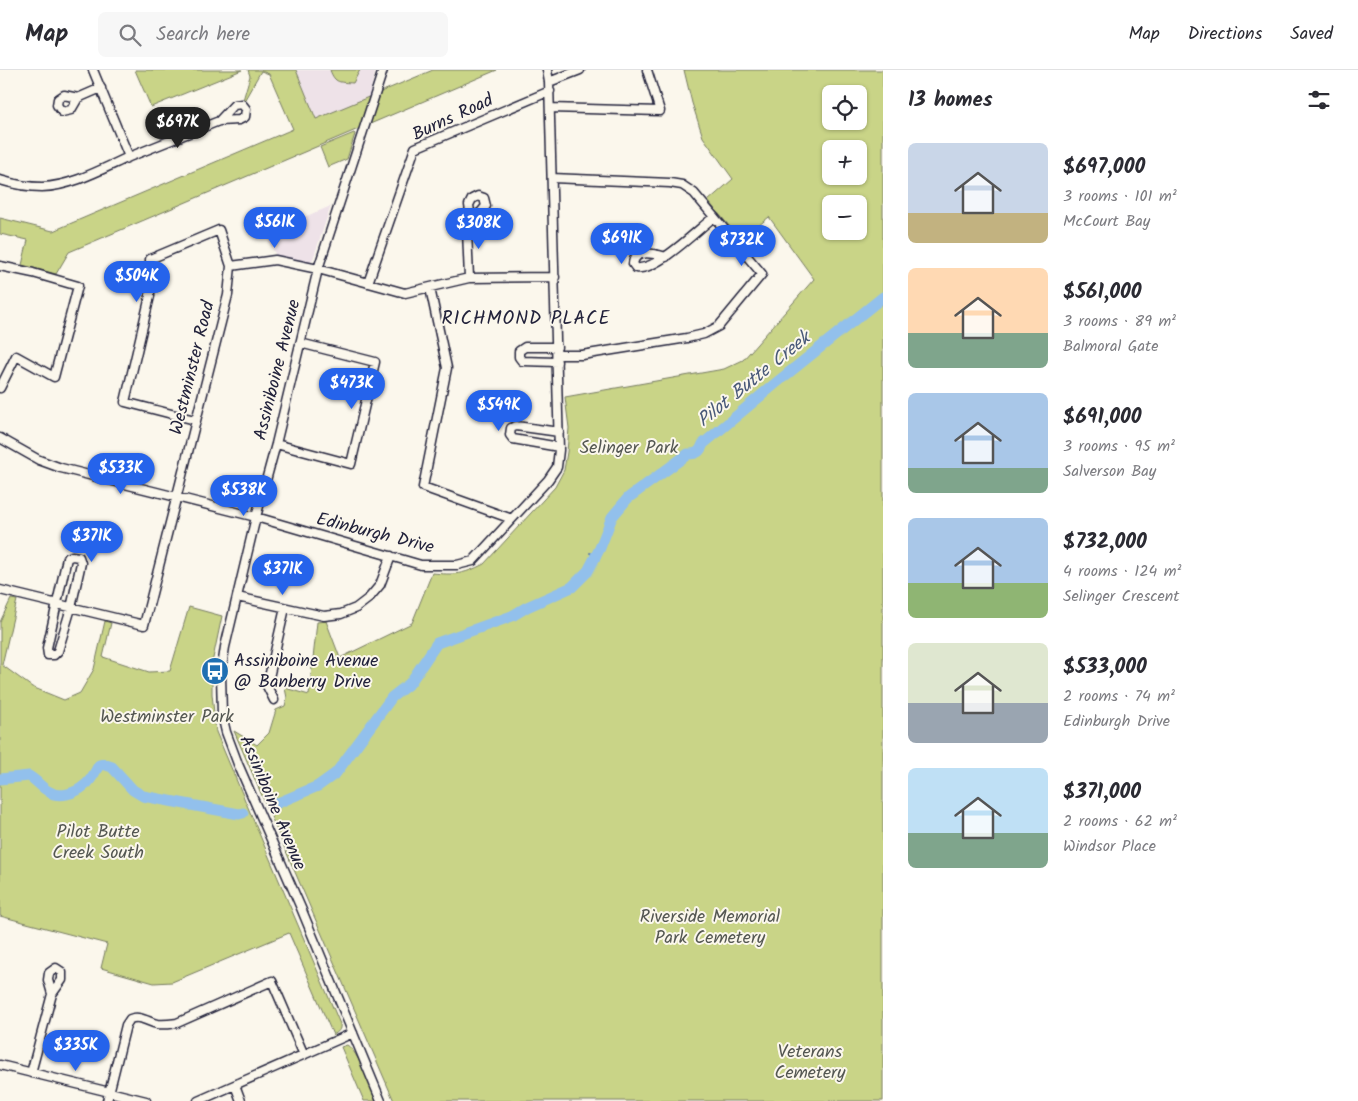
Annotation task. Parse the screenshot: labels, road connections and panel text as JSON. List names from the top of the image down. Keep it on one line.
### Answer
{"streets":{"street":["Burns Road","Westminster Road","Assiniboine Avenue","Edinburgh Drive"]},"crossings":[["Burns Road","Edinburgh Drive"],["Westminster Road","Edinburgh Drive"],["Assiniboine Avenue","Edinburgh Drive"]],"districts":["RICHMOND PLACE"],"water":["Pilot Butte Creek"],"parks":["Selinger Park","Westminster Park","Pilot Butte Creek South","Riverside Memorial Park Cemetery","Veterans Cemetery"],"places":{"bus stop":["Assiniboine Avenue @ Banberry Drive"]},"page":{"header":"Map","search":"Search here","nav":["Map","Directions","Saved"],"heading":"13 homes","map_buttons":["+","−"],"price":["$697K","$561K","$308K","$691K","$732K","$504K","$473K","$549K","$533K","$538K","$371K","$371K","$335K"],"list":[{"name":"$697,000","note":"3 rooms · 101 m² · McCourt Bay"},{"name":"$561,000","note":"3 rooms · 89 m² · Balmoral Gate"},{"name":"$691,000","note":"3 rooms · 95 m² · Salverson Bay"},{"name":"$732,000","note":"4 rooms · 124 m² · Selinger Crescent"},{"name":"$533,000","note":"2 rooms · 74 m² · Edinburgh Drive"},{"name":"$371,000","note":"2 rooms · 62 m² · Windsor Place"}]}}
